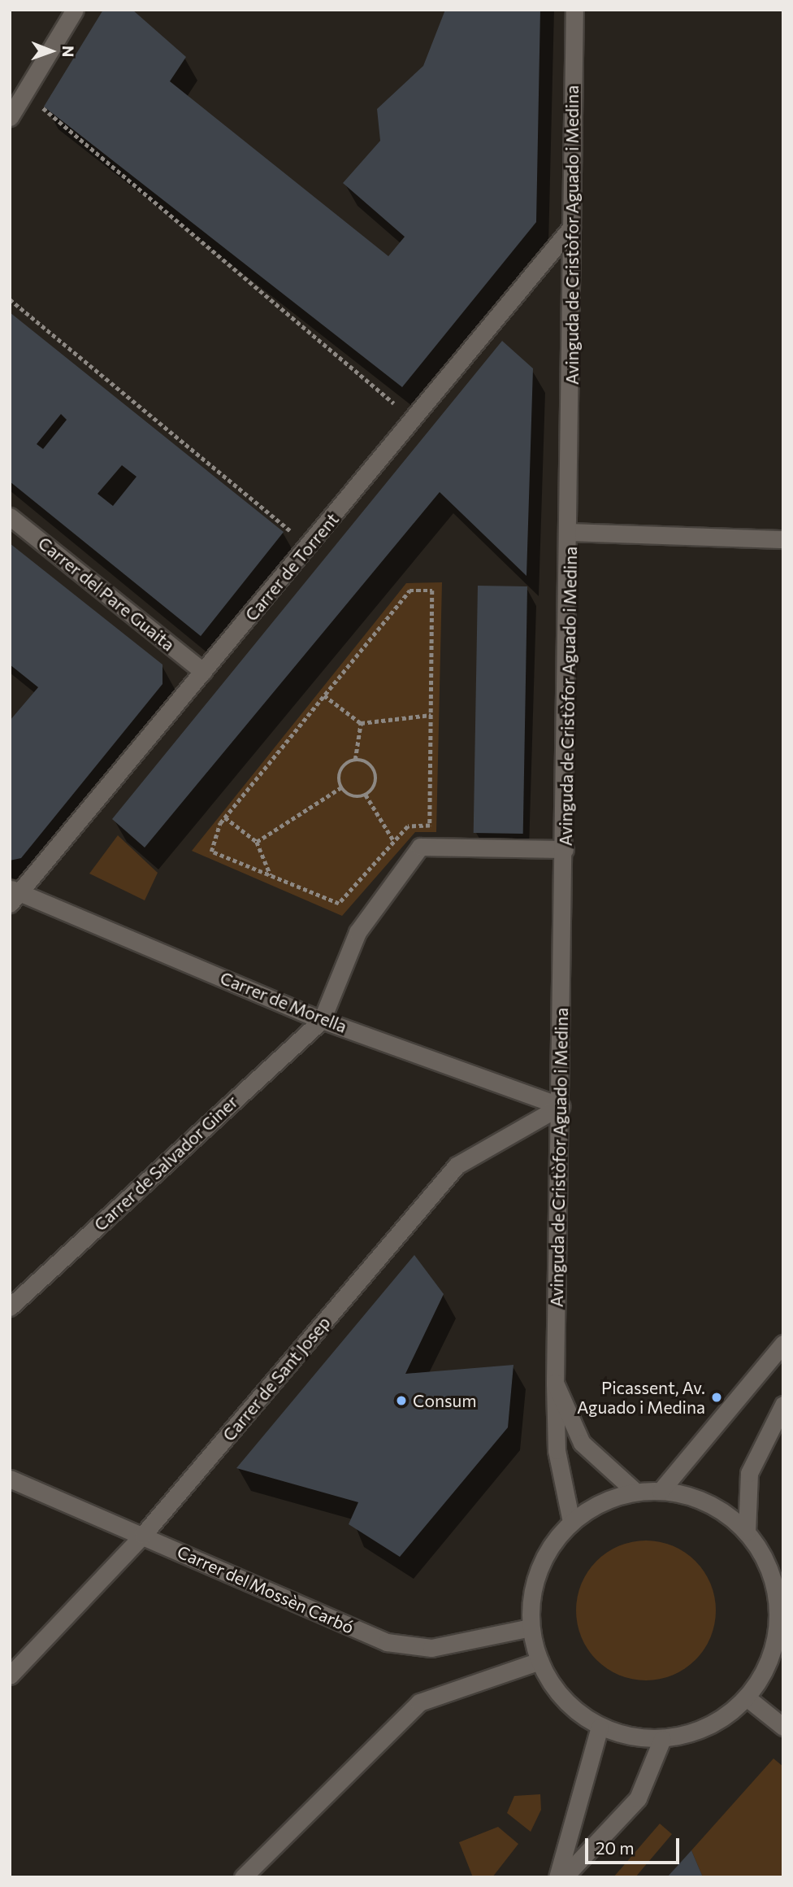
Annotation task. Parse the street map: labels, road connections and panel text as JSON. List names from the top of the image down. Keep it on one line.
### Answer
{"streets":{"street":["Avinguda de Cristòfor Aguado i Medina","Carrer de Torrent","Carrer del Pare Guaita","Carrer de Morella","Carrer de Salvador Giner","Carrer de Sant Josep","Carrer del Mossèn Carbó"]},"crossings":[["Avinguda de Cristòfor Aguado i Medina","Carrer de Torrent"],["Avinguda de Cristòfor Aguado i Medina","Carrer de Morella"],["Avinguda de Cristòfor Aguado i Medina","Carrer de Sant Josep"],["Carrer de Torrent","Carrer del Pare Guaita"],["Carrer de Torrent","Carrer de Morella"],["Carrer de Morella","Carrer de Salvador Giner"],["Carrer de Morella","Carrer de Sant Josep"],["Carrer de Sant Josep","Carrer del Mossèn Carbó"]],"places":["Picassent, Av. Aguado i Medina","Consum"],"scale_bar":"20 m","north":"right"}
